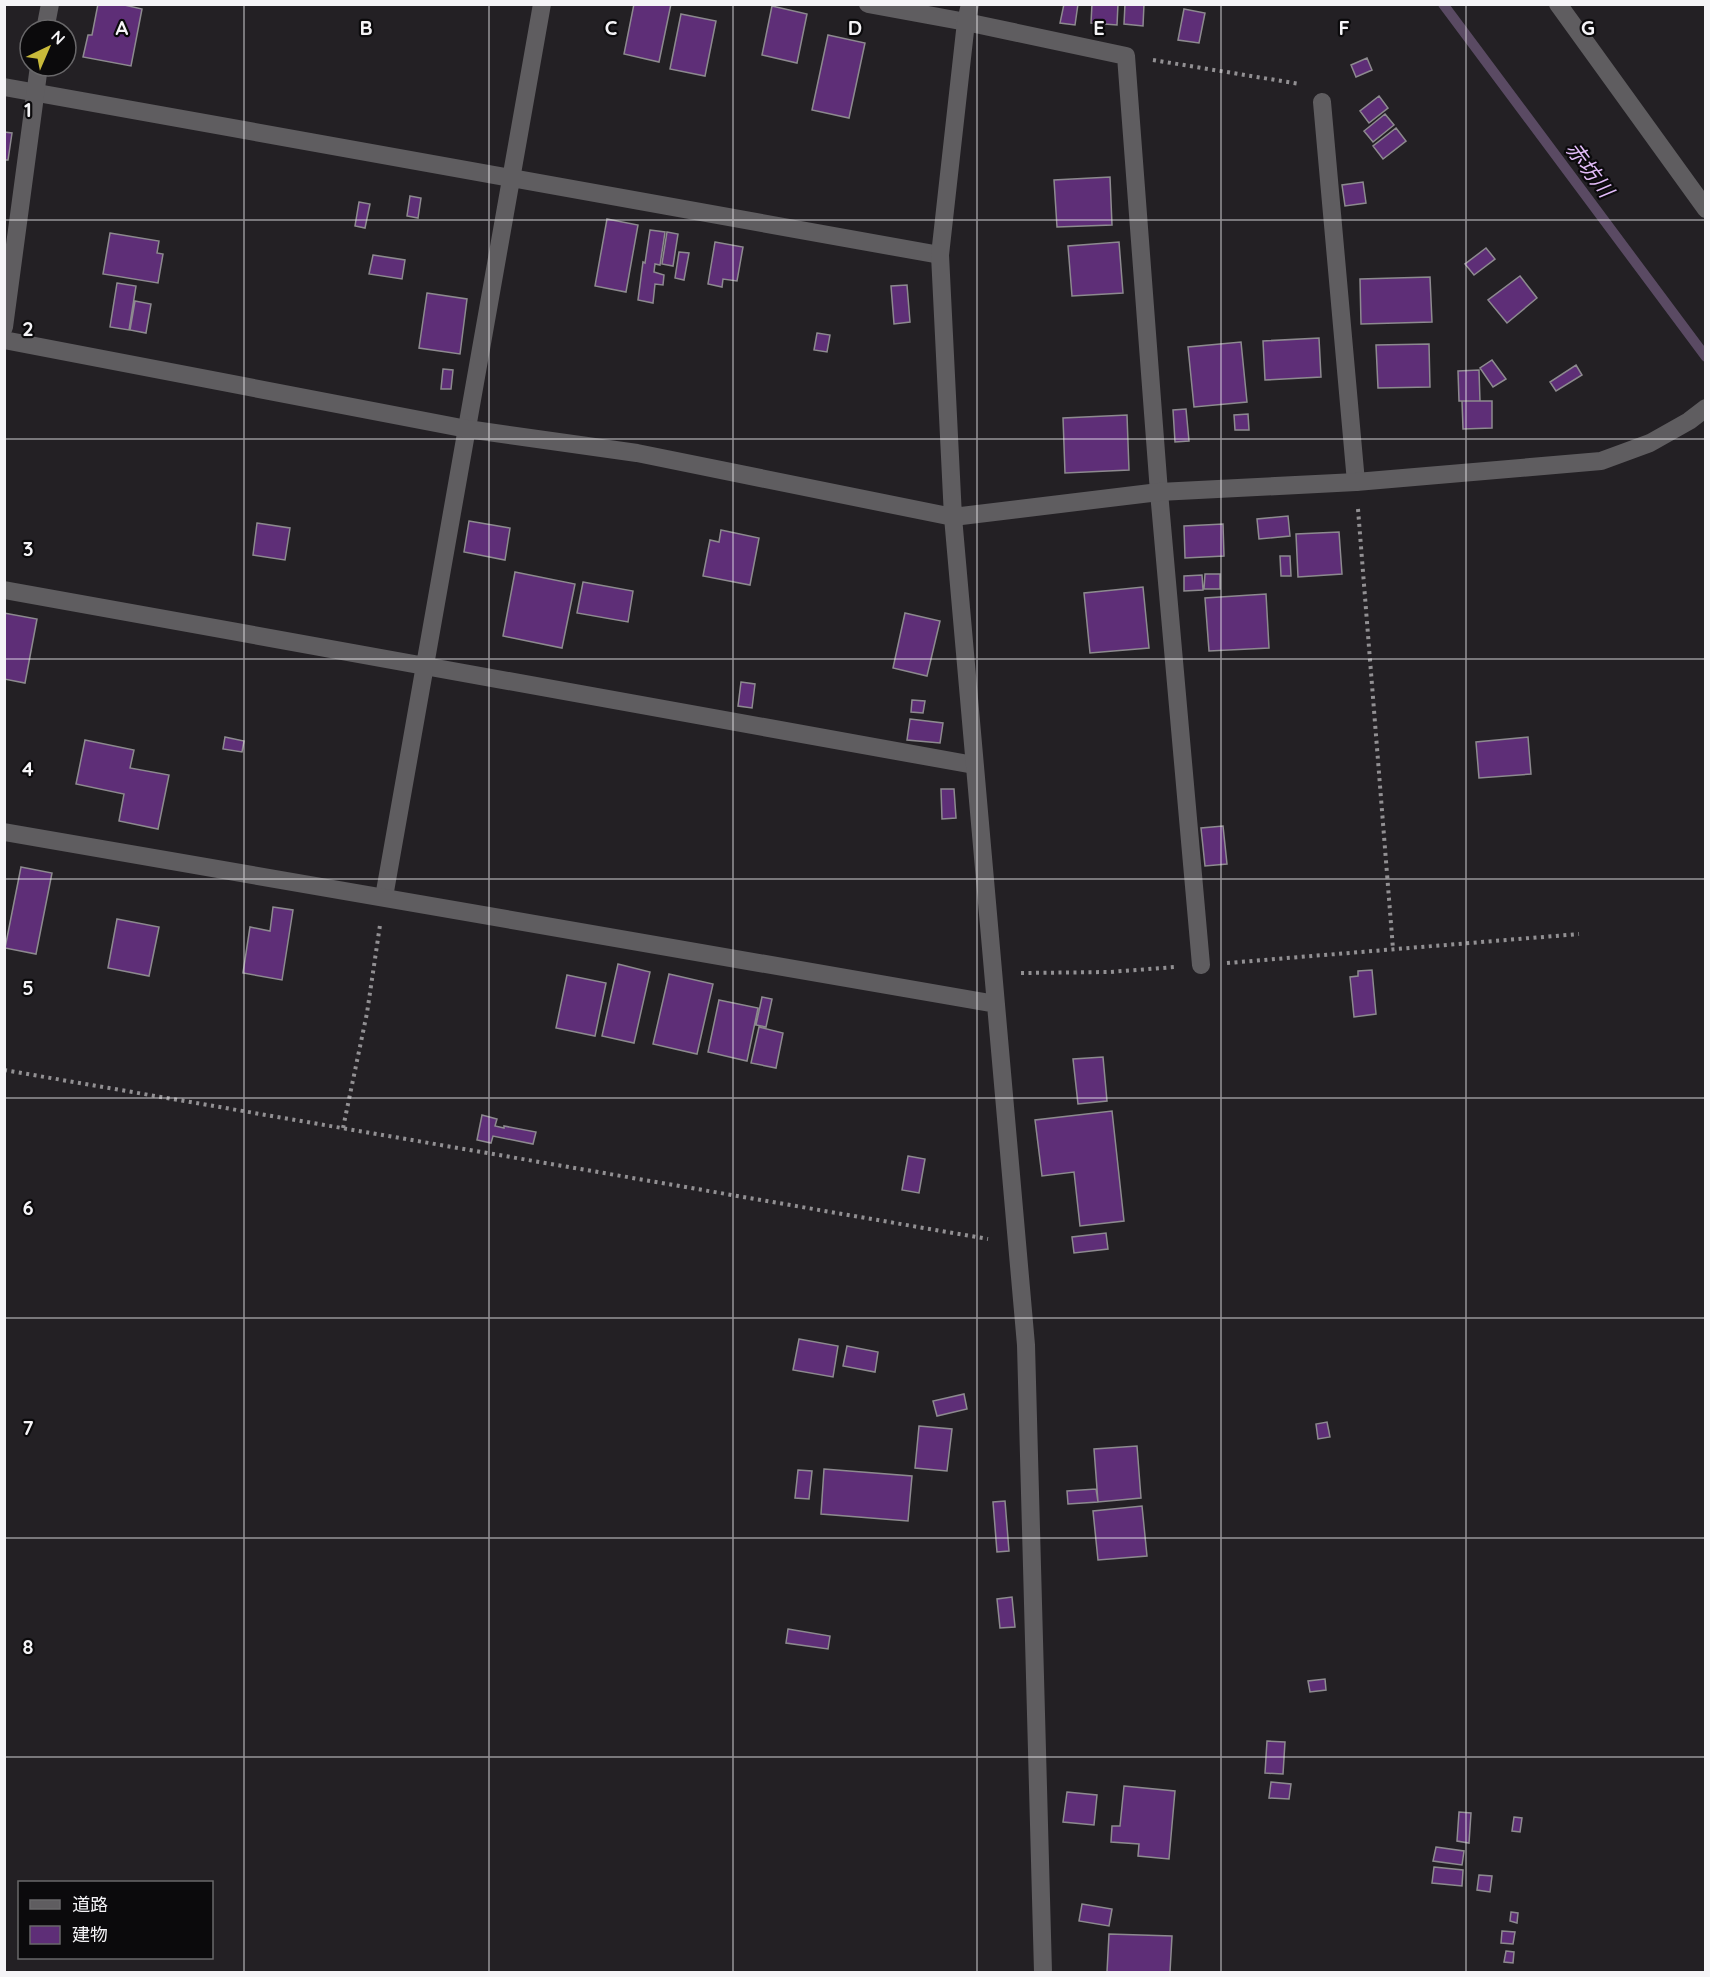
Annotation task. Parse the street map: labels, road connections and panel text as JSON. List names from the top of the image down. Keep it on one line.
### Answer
{"water":["赤坊川"],"legend":["道路","建物"],"north":"top right","grid":{"columns":["A","B","C","D","E","F","G"],"rows":["1","2","3","4","5","6","7","8"]}}
